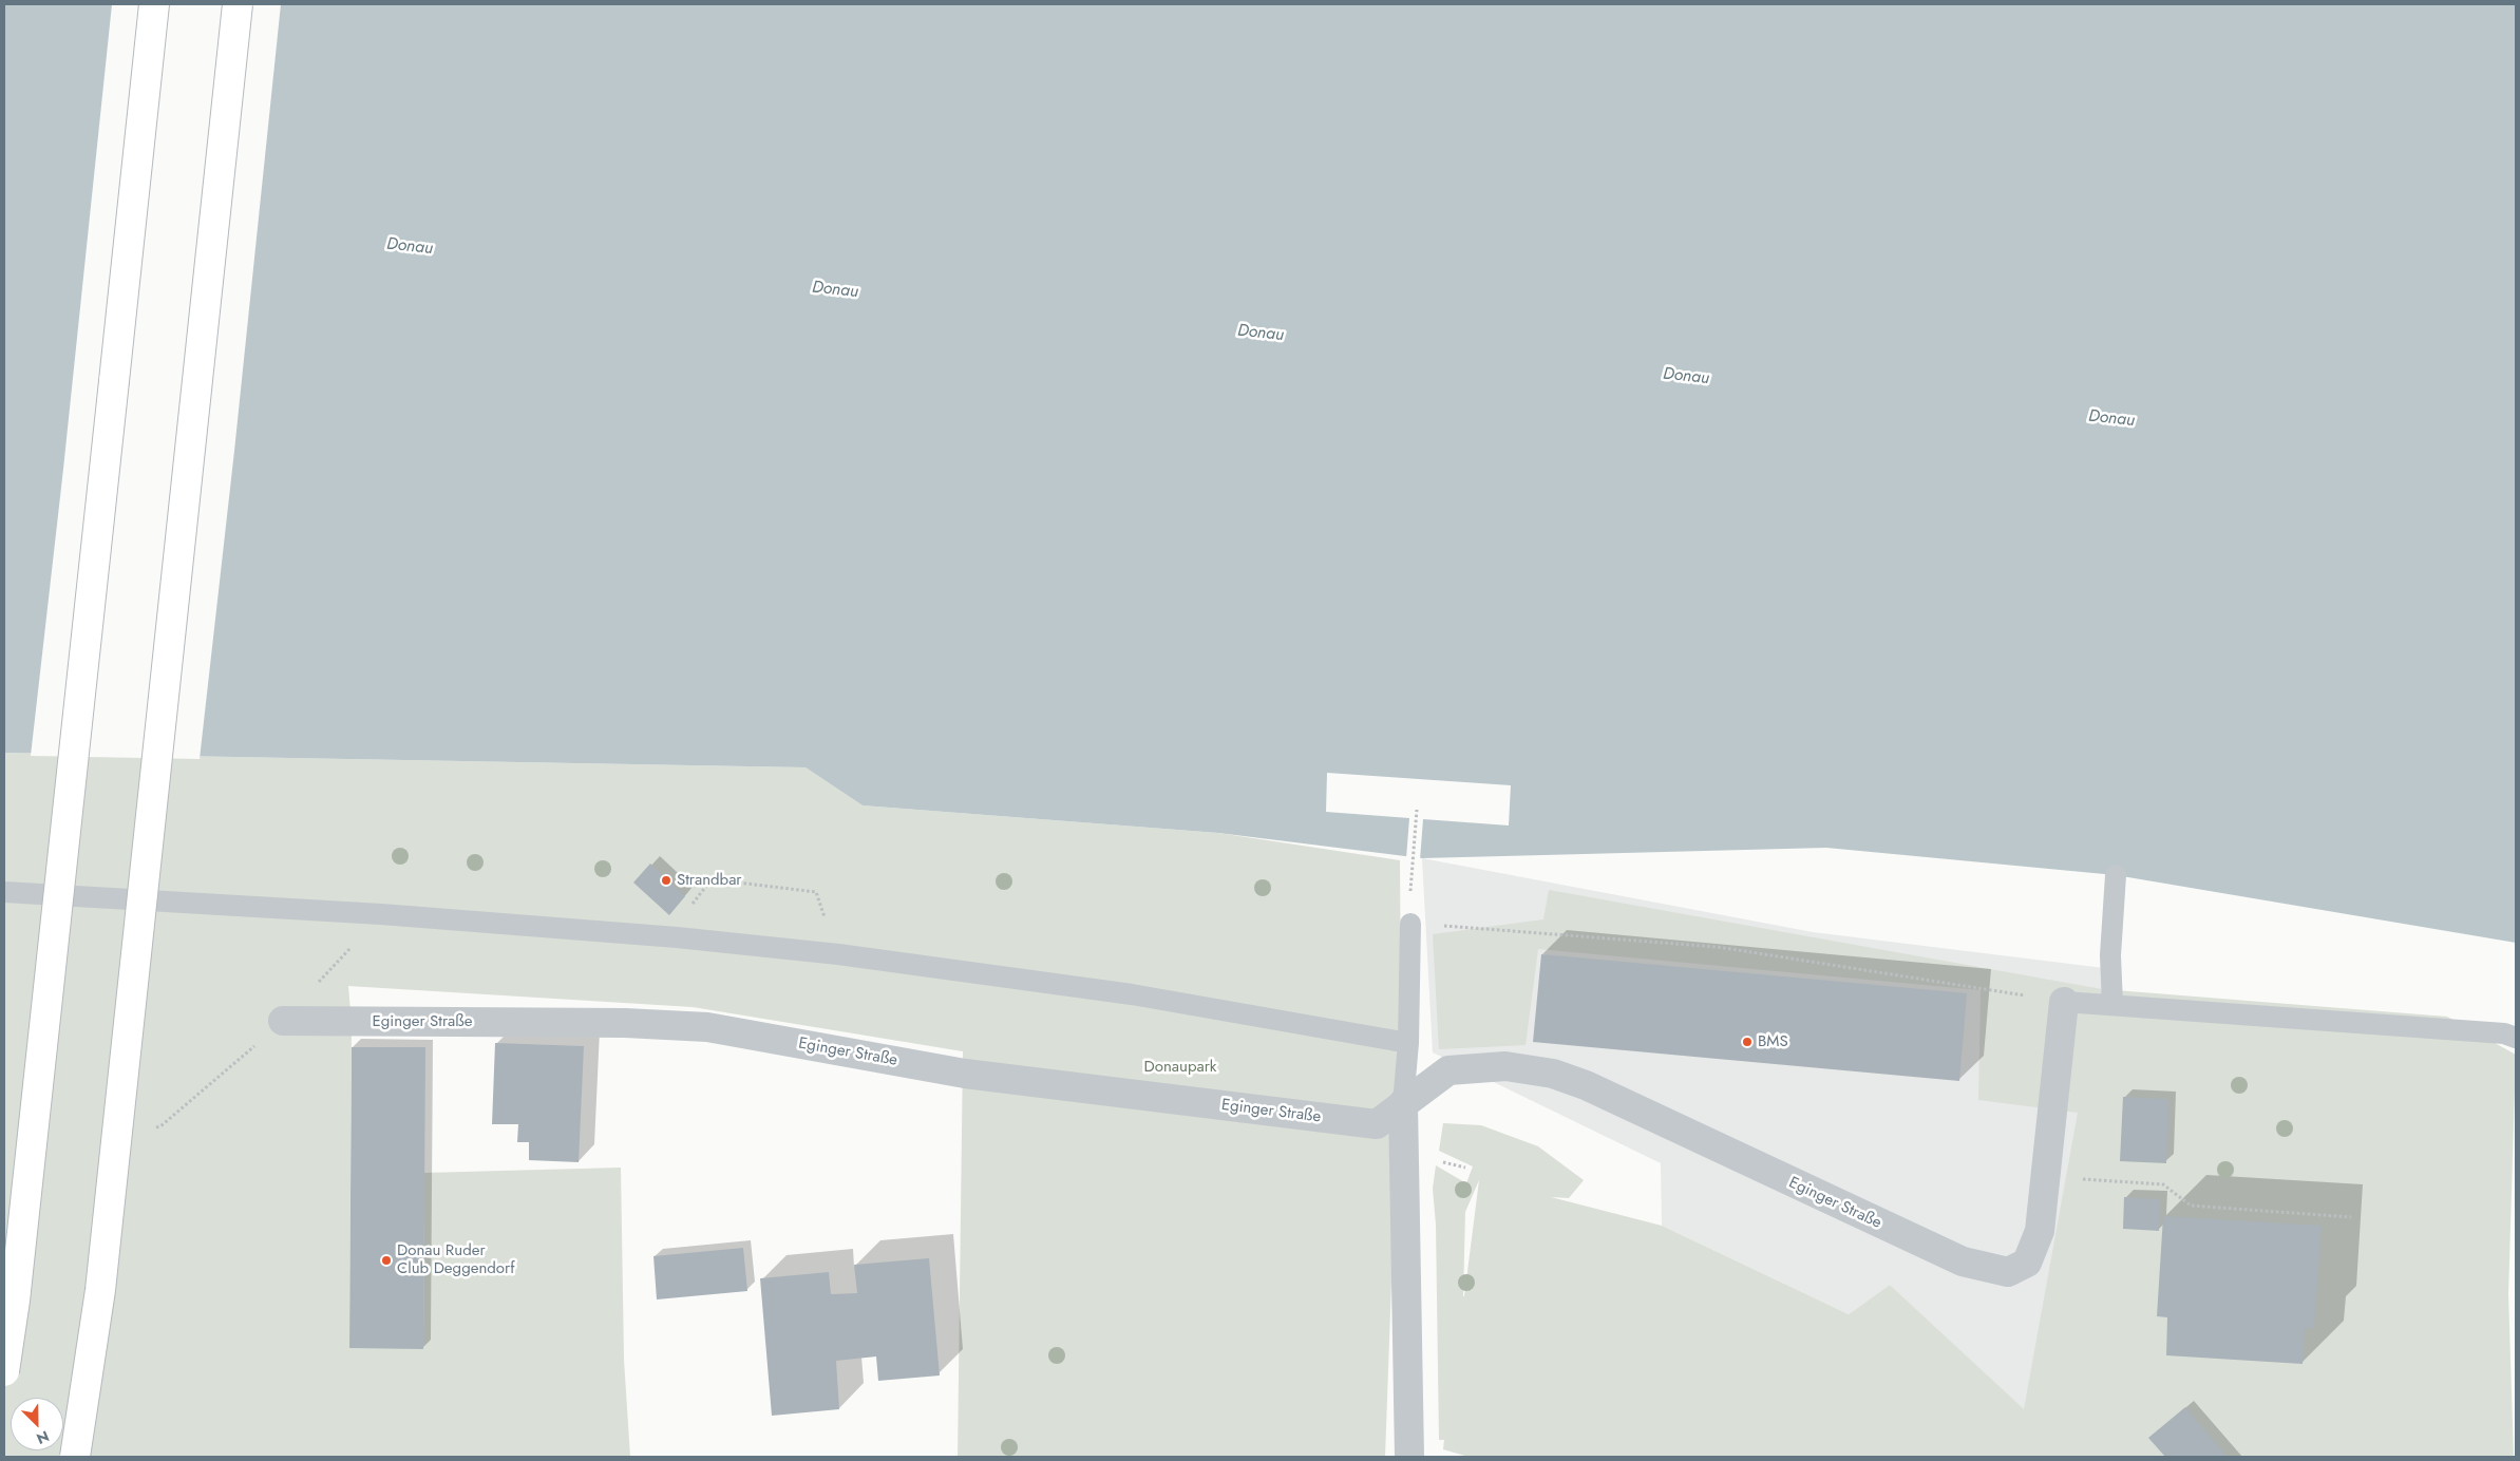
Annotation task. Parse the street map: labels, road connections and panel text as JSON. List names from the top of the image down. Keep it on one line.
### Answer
{"streets":{"street":["Eginger Straße"]},"water":["Donau"],"parks":["Donaupark"],"places":["Strandbar","BMS","Donau Ruder Club Deggendorf"],"north":"bottom right"}
